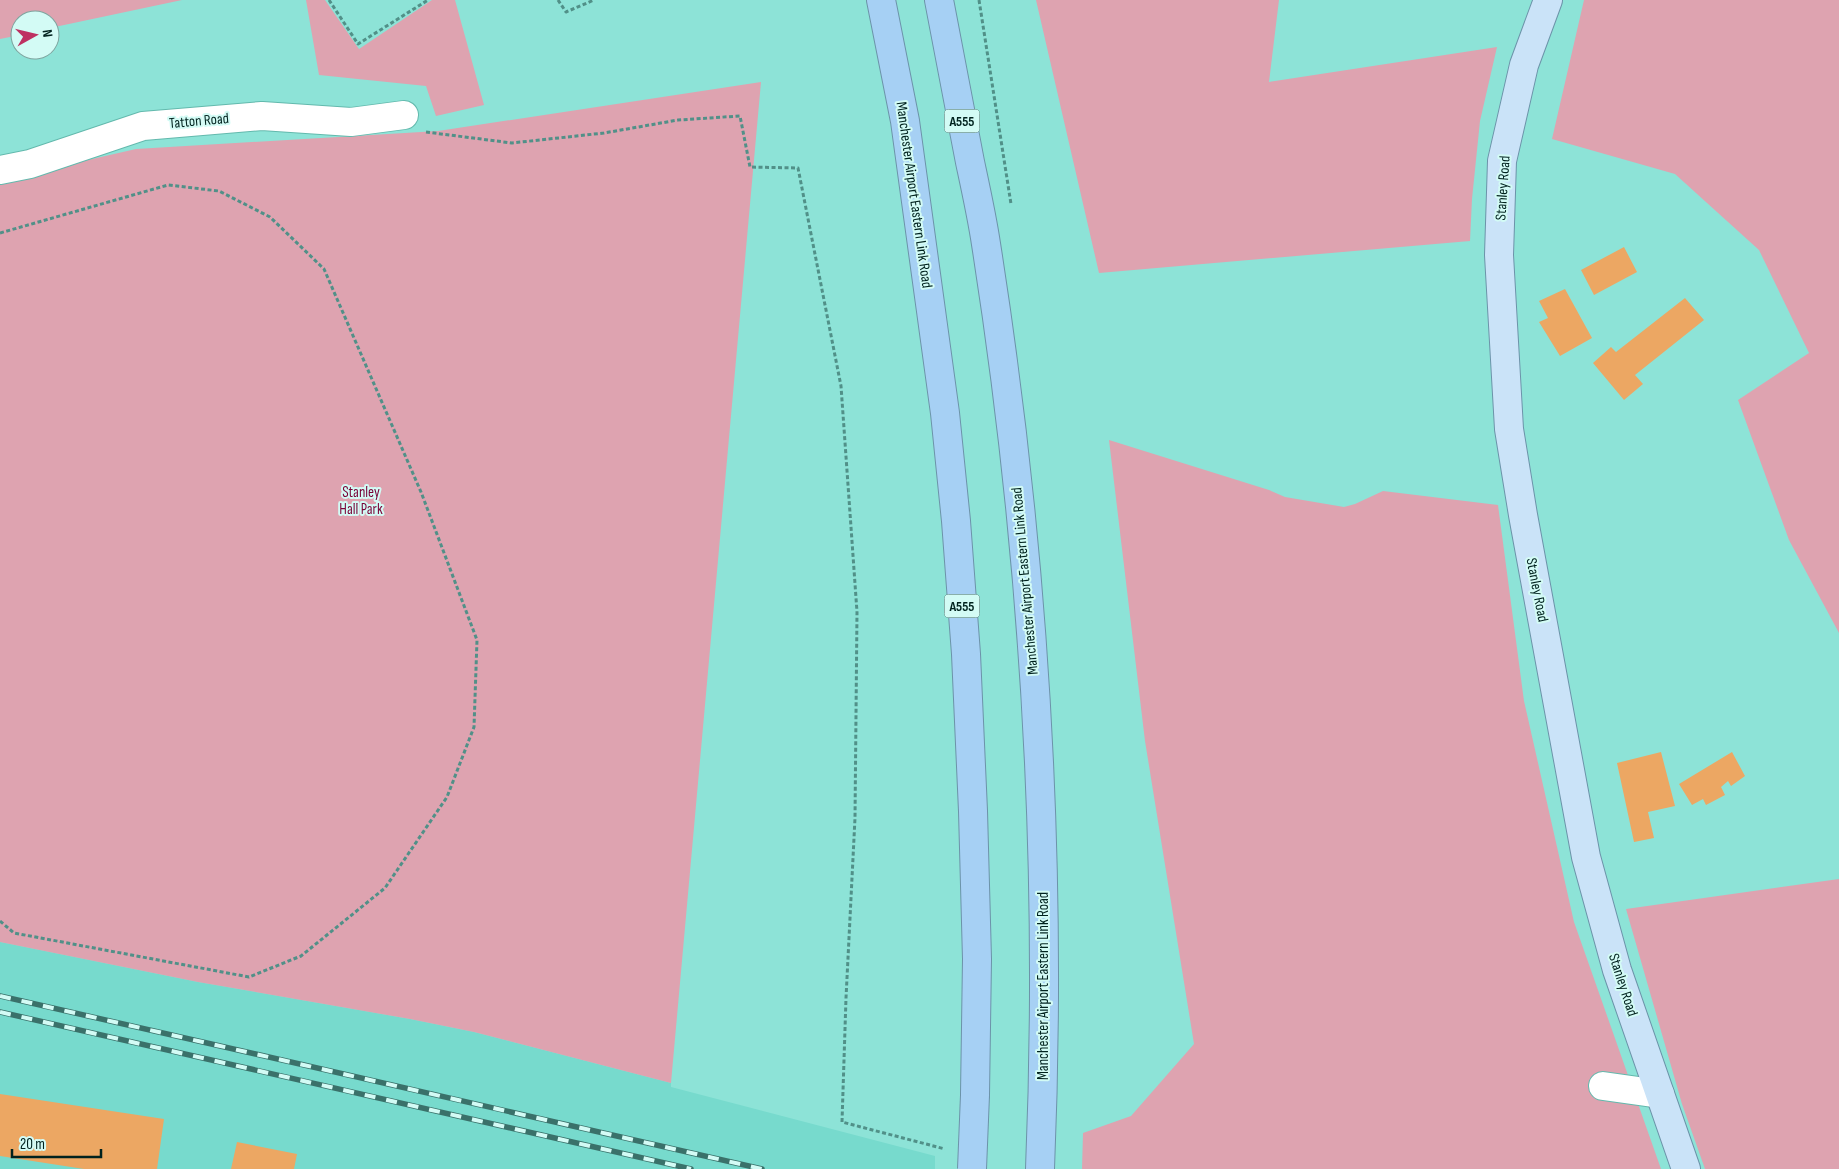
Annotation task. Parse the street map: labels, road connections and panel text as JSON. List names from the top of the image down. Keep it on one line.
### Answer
{"streets":{"highway":["A555","Manchester Airport Eastern Link Road"],"main road":["Stanley Road"],"street":["Tatton Road"]},"crossings":[["A555","Manchester Airport Eastern Link Road"]],"parks":["Stanley Hall Park"],"scale_bar":"20 m","north":"right"}
